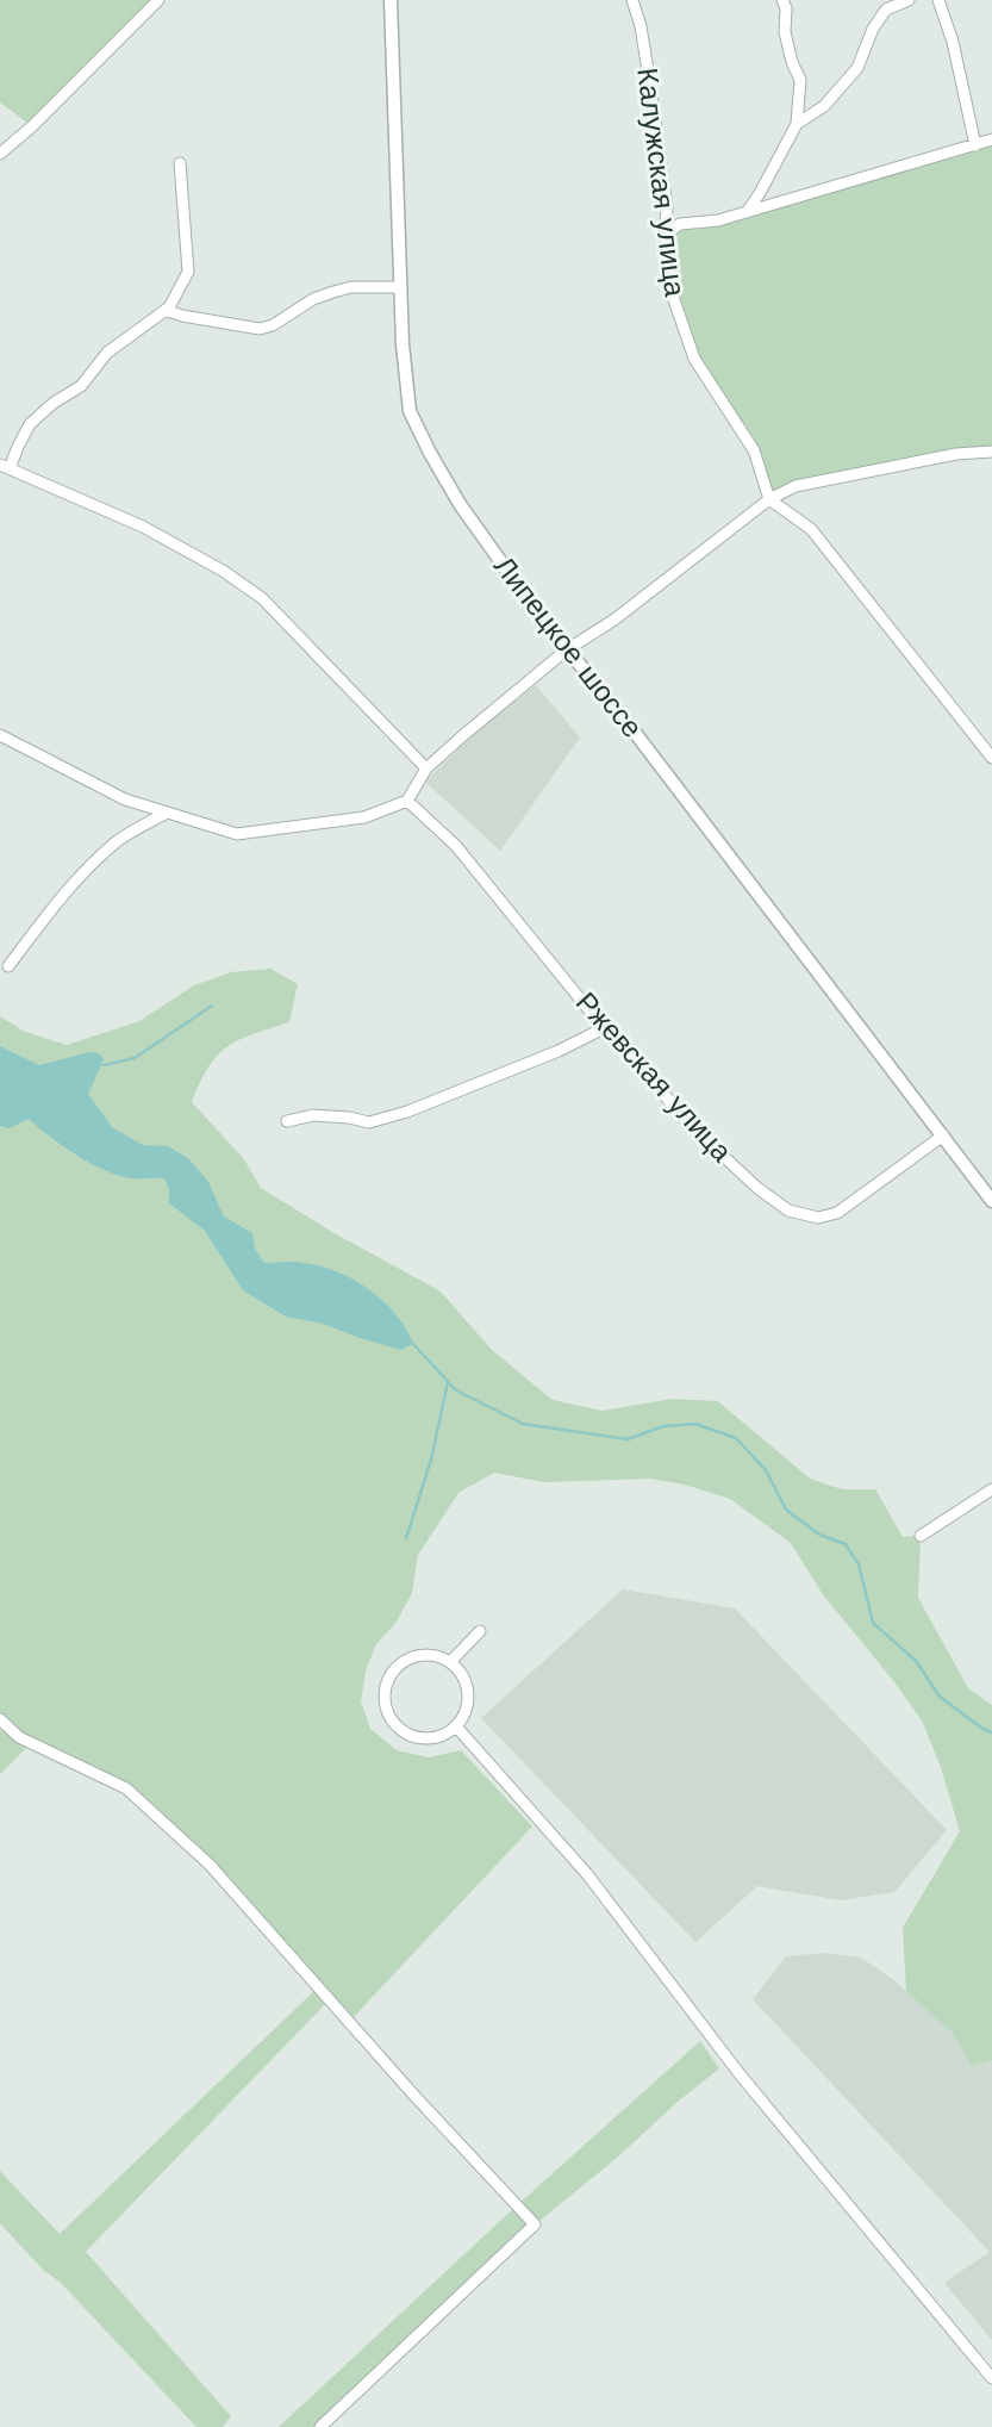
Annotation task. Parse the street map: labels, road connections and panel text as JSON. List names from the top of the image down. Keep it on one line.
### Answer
{"streets":{"street":["Калужская улица","Липецкое шоссе","Ржевская улица"]},"crossings":[["Липецкое шоссе","Ржевская улица"]]}
